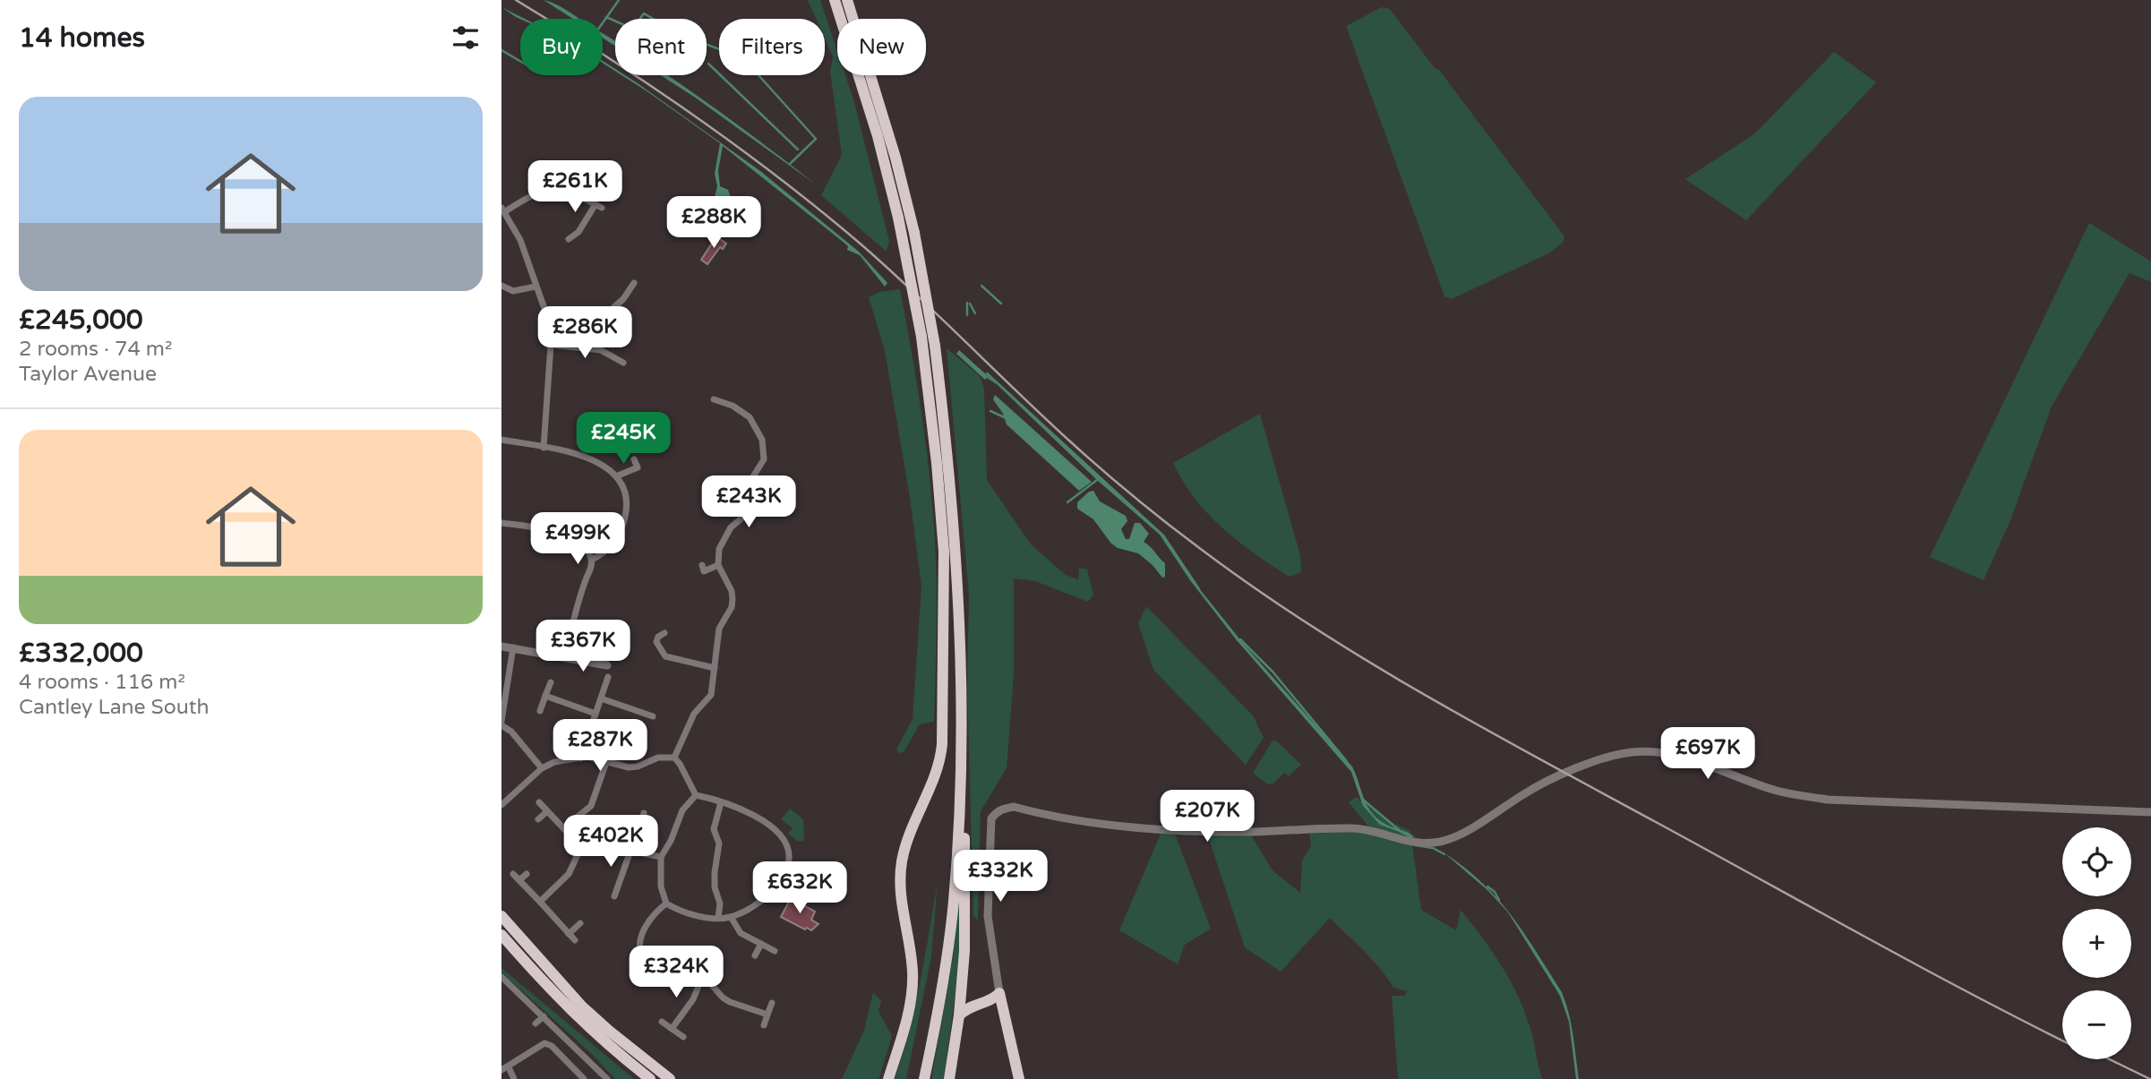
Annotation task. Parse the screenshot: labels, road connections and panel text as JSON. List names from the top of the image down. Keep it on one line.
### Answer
{"page":{"heading":"14 homes","chip":["Buy","Rent","Filters","New"],"list":[{"name":"£245,000","note":"2 rooms · 74 m² · Taylor Avenue"},{"name":"£332,000","note":"4 rooms · 116 m² · Cantley Lane South"}],"price":["£261K","£288K","£286K","£245K","£243K","£499K","£367K","£287K","£697K","£207K","£402K","£332K","£632K","£324K"],"map_buttons":["+","−"]}}
